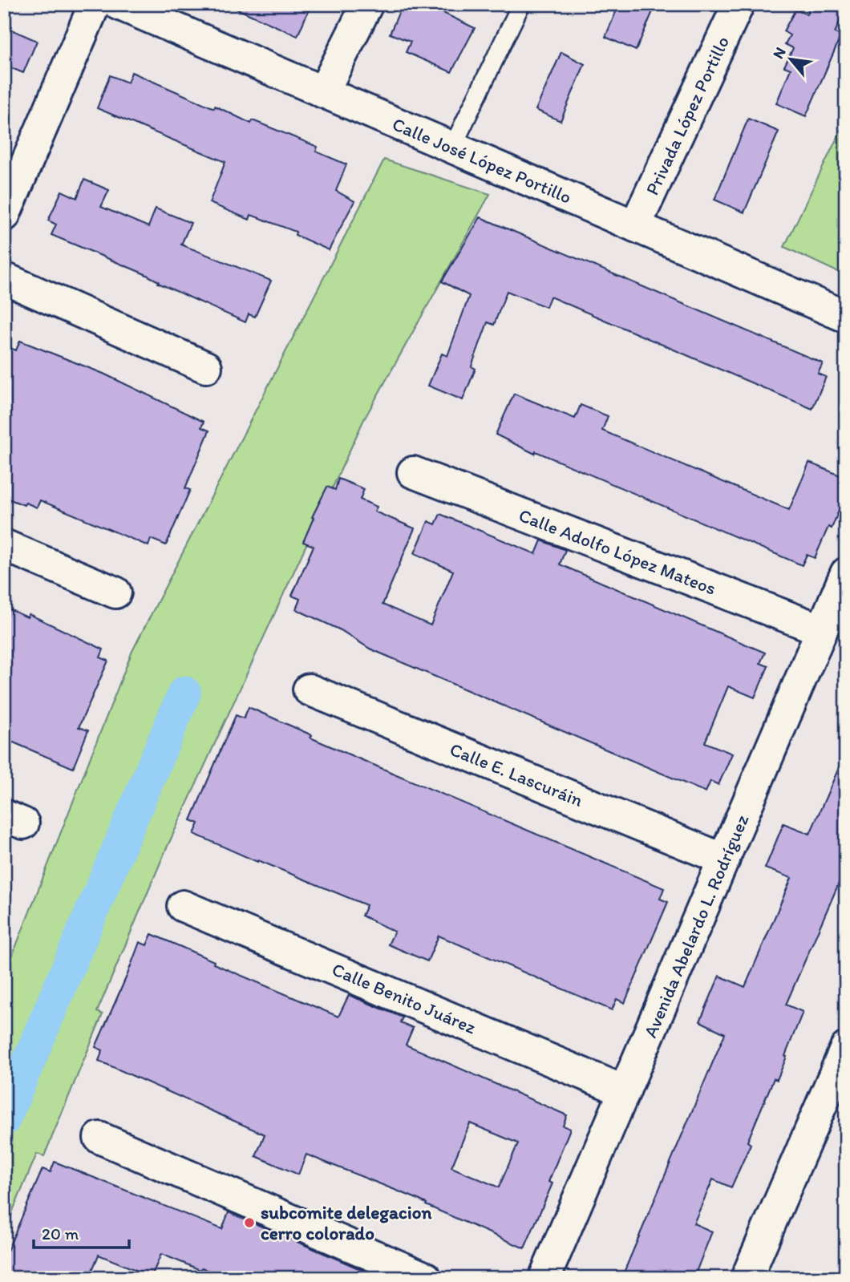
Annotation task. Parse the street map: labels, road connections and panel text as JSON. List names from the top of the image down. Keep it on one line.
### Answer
{"streets":{"street":["Privada López Portillo","Calle José López Portillo","Calle Adolfo López Mateos","Calle E. Lascuráin","Avenida Abelardo L. Rodríguez","Calle Benito Juárez"]},"crossings":[["Privada López Portillo","Calle José López Portillo"],["Calle Adolfo López Mateos","Avenida Abelardo L. Rodríguez"],["Calle E. Lascuráin","Avenida Abelardo L. Rodríguez"],["Avenida Abelardo L. Rodríguez","Calle Benito Juárez"]],"places":["subcomite delegacion cerro colorado"],"scale_bar":"20 m","north":"top left"}
